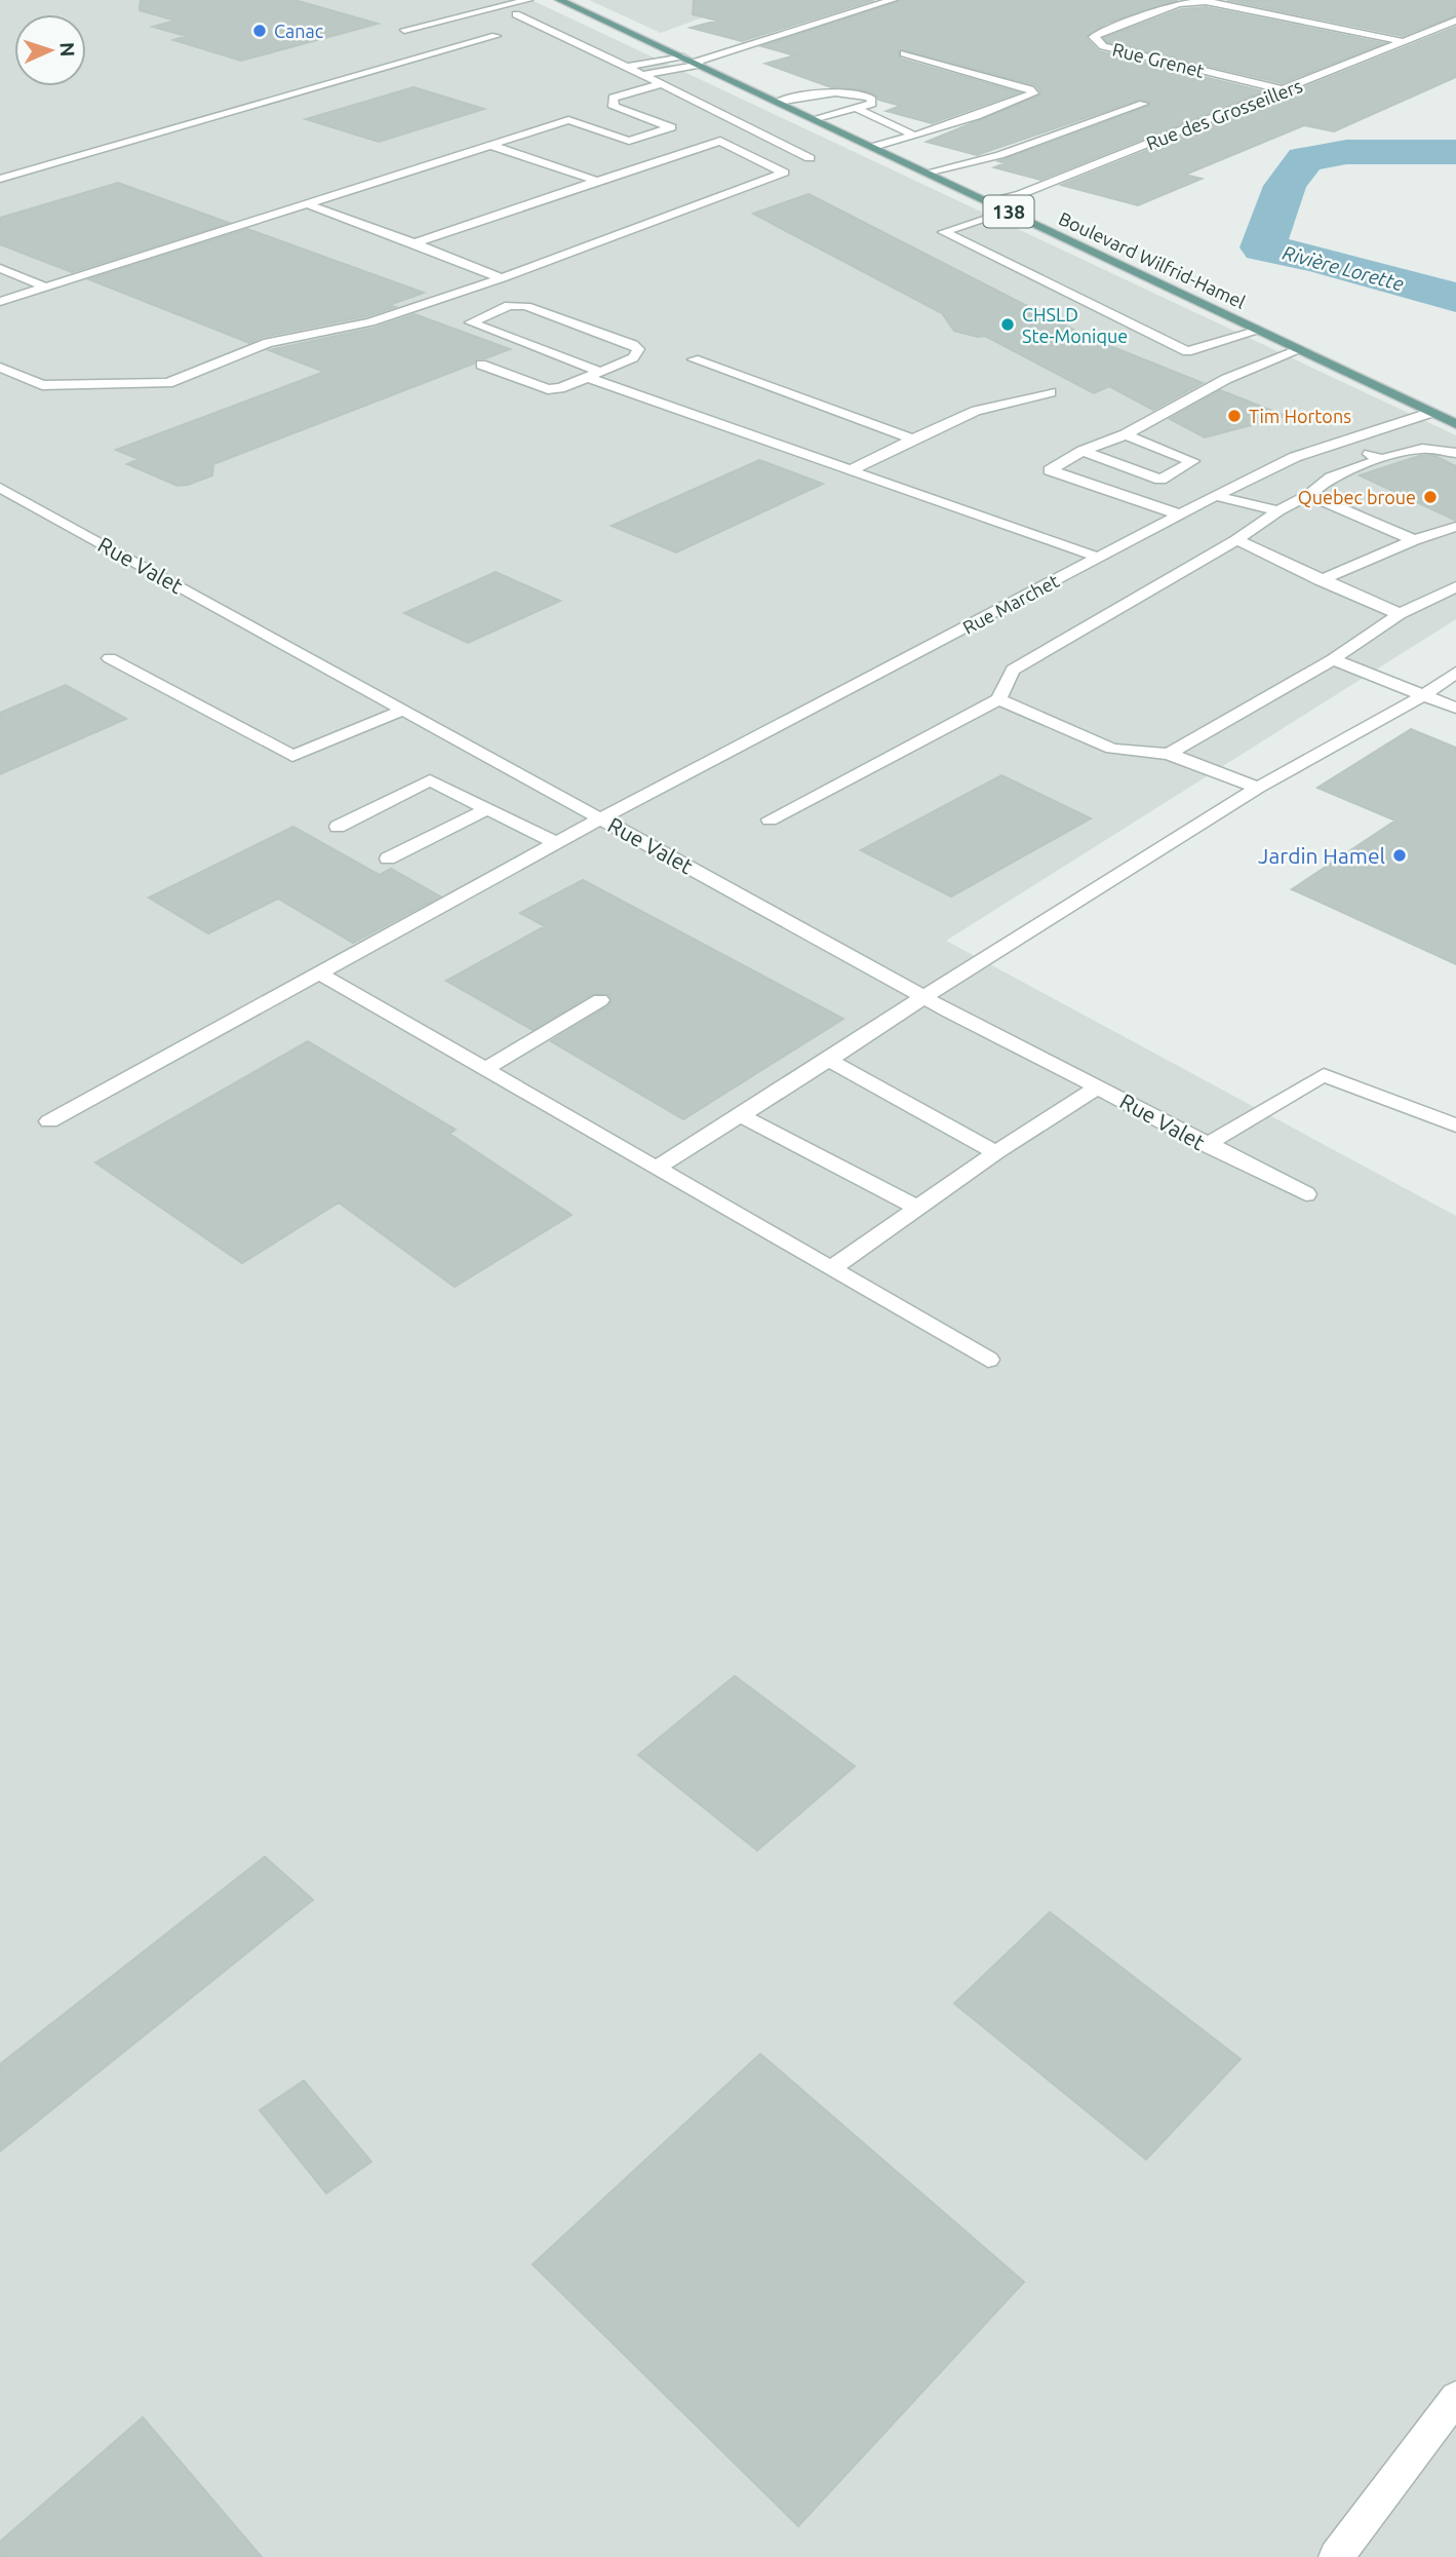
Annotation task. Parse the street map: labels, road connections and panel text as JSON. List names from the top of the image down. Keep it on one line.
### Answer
{"streets":{"main road":["138","Boulevard Wilfrid-Hamel"],"street":["Rue Grenet","Rue des Grosseillers","Rue Valet","Rue Marchet"]},"crossings":[["Rue Grenet","Rue des Grosseillers"],["Rue des Grosseillers","Boulevard Wilfrid-Hamel"],["Boulevard Wilfrid-Hamel","Rue Marchet"],["Rue Valet","Rue Marchet"]],"water":["Rivière Lorette"],"places":["Canac","CHSLD Ste-Monique","Tim Hortons","Quebec broue","Jardin Hamel"],"north":"right"}
